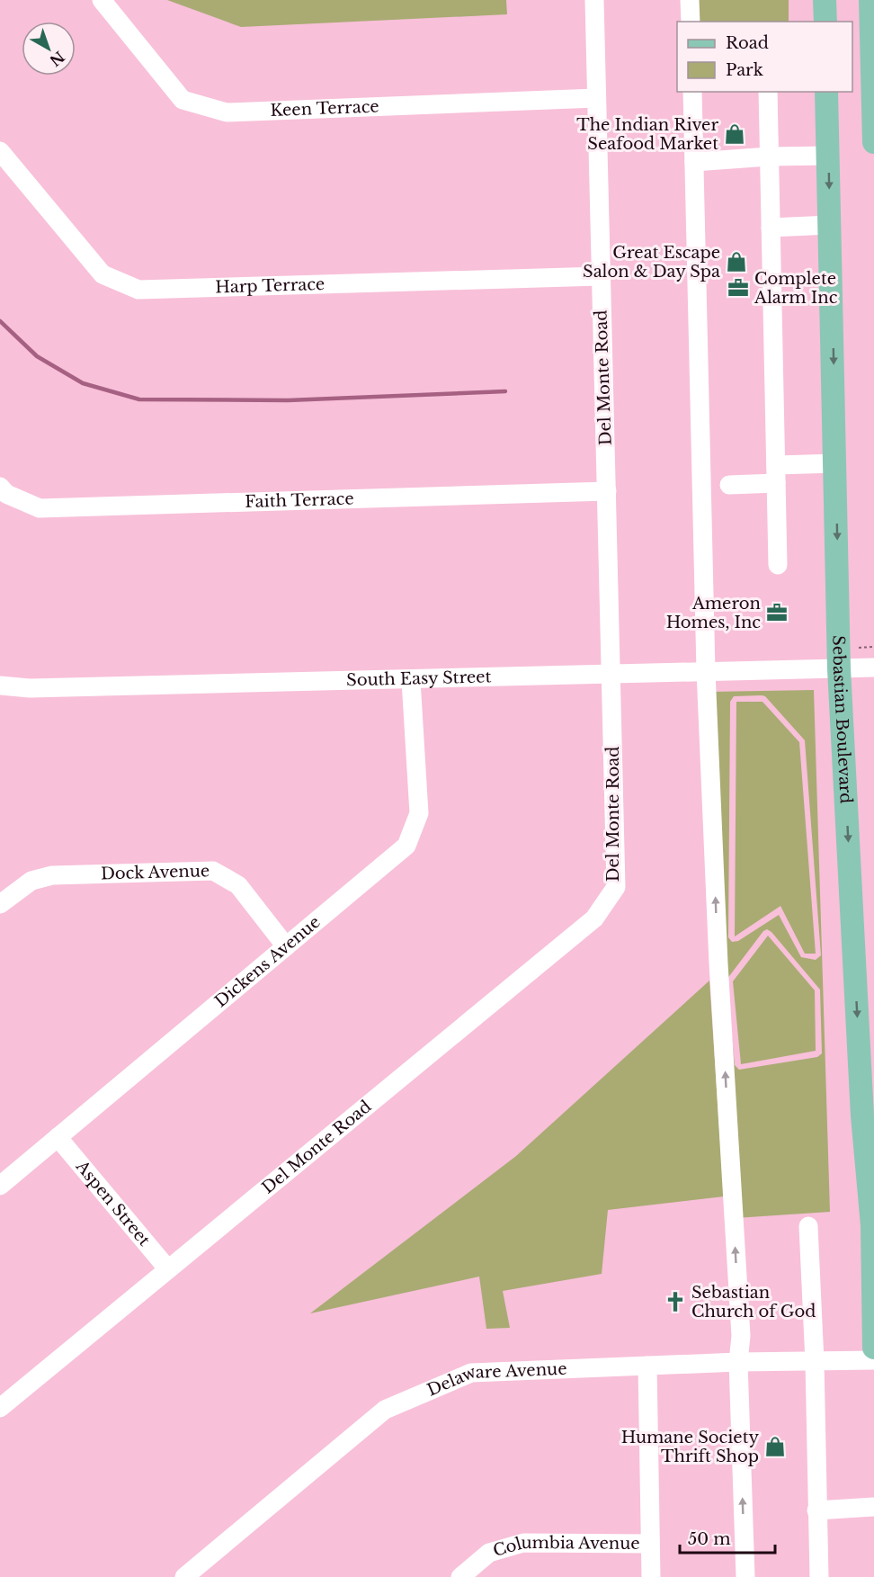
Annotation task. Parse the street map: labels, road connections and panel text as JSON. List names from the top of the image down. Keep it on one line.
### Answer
{"streets":{"main road":["Sebastian Boulevard"],"street":["Keen Terrace","Harp Terrace","Del Monte Road","Faith Terrace","South Easy Street","Dock Avenue","Dickens Avenue","Aspen Street","Delaware Avenue","Columbia Avenue"]},"crossings":[["Keen Terrace","Del Monte Road"],["Harp Terrace","Del Monte Road"],["Del Monte Road","Faith Terrace"],["Del Monte Road","South Easy Street"],["Del Monte Road","Aspen Street"],["South Easy Street","Sebastian Boulevard"],["South Easy Street","Dickens Avenue"],["Dock Avenue","Dickens Avenue"],["Dickens Avenue","Aspen Street"]],"one_way":["Sebastian Boulevard"],"places":{"shop":["The Indian River Seafood Market","Great Escape Salon & Day Spa","Humane Society Thrift Shop"],"office":["Complete Alarm Inc","Ameron Homes, Inc"],"church":["Sebastian Church of God"]},"legend":["Road","Park"],"scale_bar":"50 m","north":"bottom right"}
